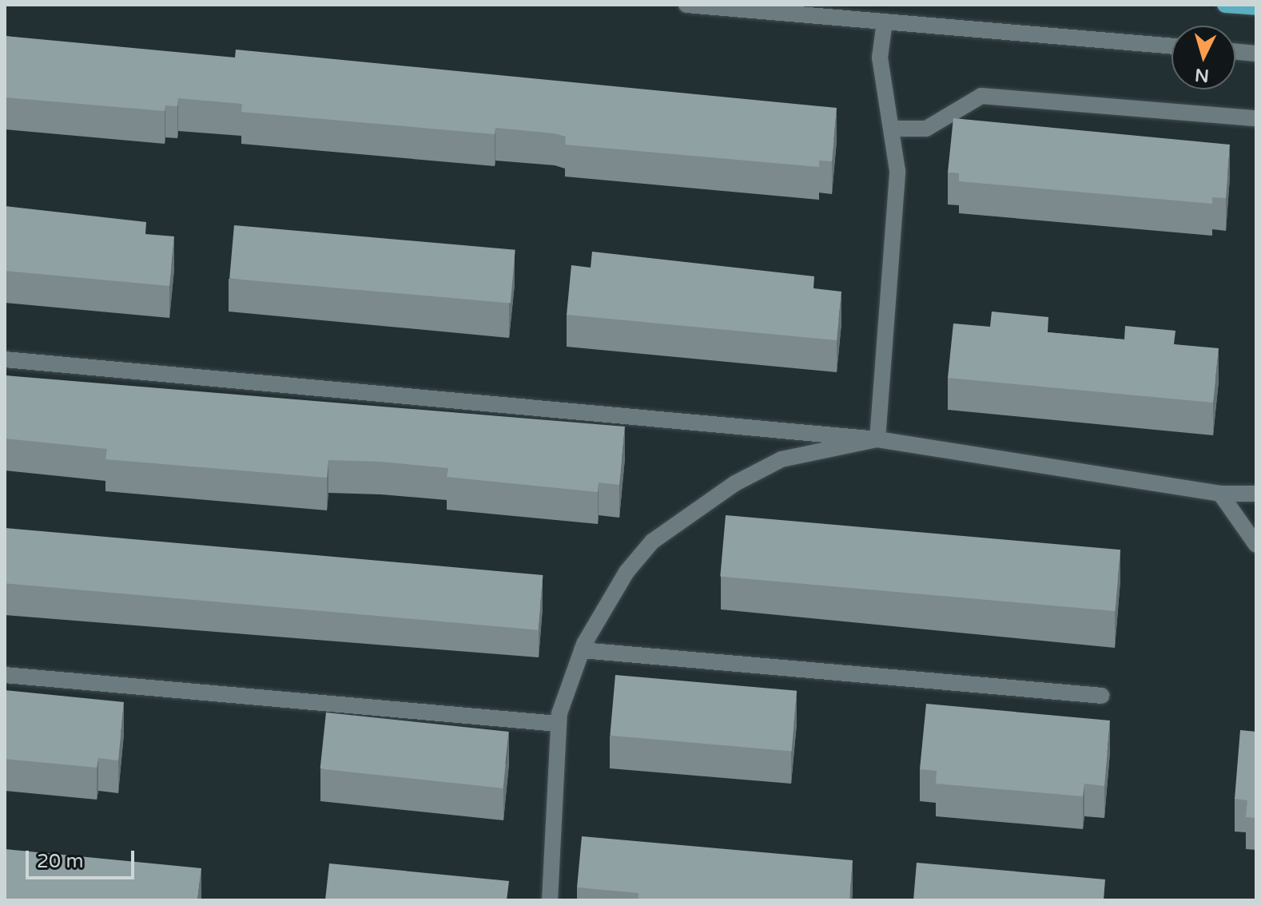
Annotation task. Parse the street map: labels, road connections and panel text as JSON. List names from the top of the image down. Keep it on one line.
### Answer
{"scale_bar":"20 m","north":"bottom"}
